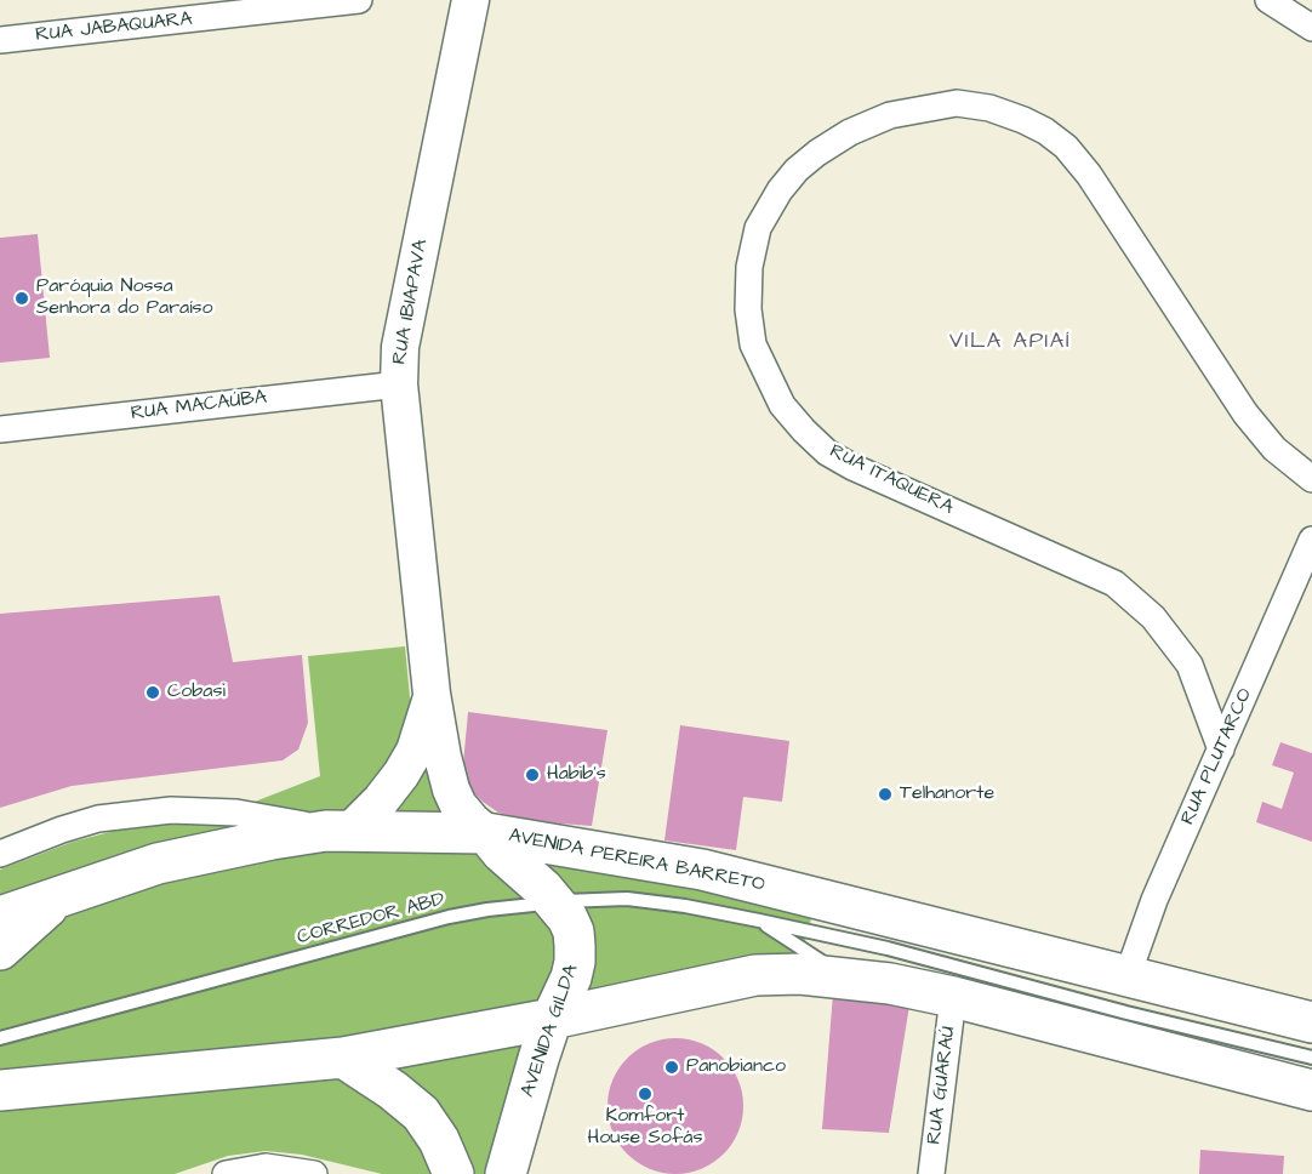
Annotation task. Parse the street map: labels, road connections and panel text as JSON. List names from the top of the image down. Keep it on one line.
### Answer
{"streets":{"main road":["RUA IBIAPAVA","AVENIDA PEREIRA BARRETO","AVENIDA GILDA"],"street":["RUA JABAQUARA","RUA MACAÚBA","RUA ITAQUERA","RUA PLUTARCO","RUA GUARAÚ"],"lane":["CORREDOR ABD"]},"crossings":[["RUA IBIAPAVA","RUA MACAÚBA"],["RUA IBIAPAVA","AVENIDA PEREIRA BARRETO"],["RUA IBIAPAVA","AVENIDA GILDA"],["RUA ITAQUERA","RUA PLUTARCO"],["RUA PLUTARCO","AVENIDA PEREIRA BARRETO"],["AVENIDA PEREIRA BARRETO","AVENIDA GILDA"],["CORREDOR ABD","AVENIDA GILDA"]],"districts":["VILA APIAÍ"],"places":["Paróquia Nossa Senhora do Paraíso","Cobasi","Habib's","Telhanorte","Panobianco","Komfort House Sofás"]}
